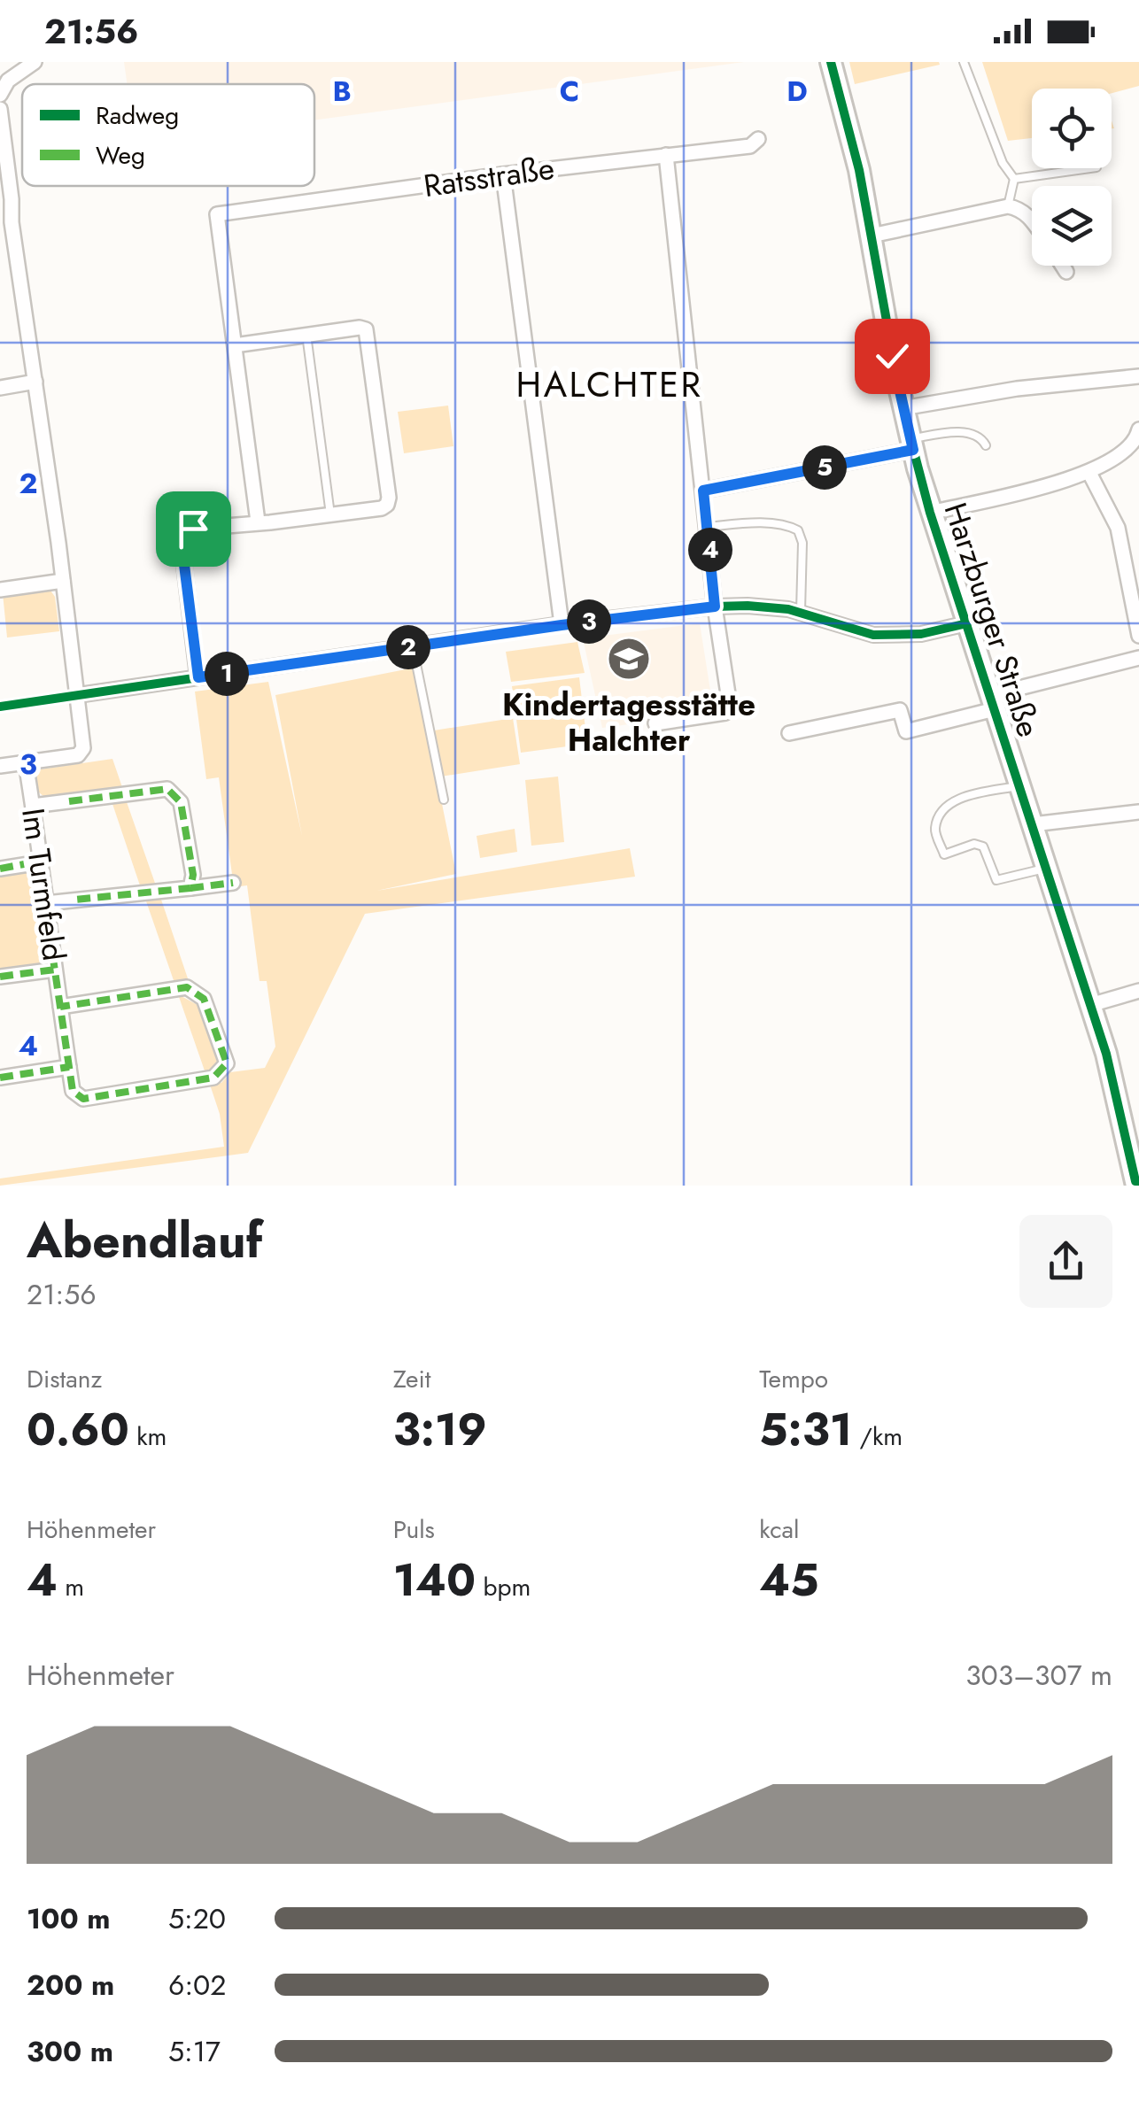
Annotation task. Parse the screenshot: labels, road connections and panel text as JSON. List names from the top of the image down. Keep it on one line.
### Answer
{"streets":{"main road":["Harzburger Straße"],"street":["Ratsstraße","Im Turmfeld"]},"districts":["HALCHTER"],"places":{"school or university":["Kindertagesstätte Halchter"]},"legend":["Radweg","Weg"],"page":{"status":"21:56","pins":["5","4","3","2","1"],"heading":["Abendlauf","21:56"],"stats":[["Distanz","0.60 km"],["Zeit","3:19"],["Tempo","5:31 /km"],["Höhenmeter","4 m"],["Puls","140 bpm"],["kcal","45"]],"chart":["Höhenmeter","303–307 m"],"list":[{"name":"100 m","note":"5:20"},{"name":"200 m","note":"6:02"},{"name":"300 m","note":"5:17"}]},"grid":{"columns":["B","C","D"],"rows":["2","3","4"]}}
